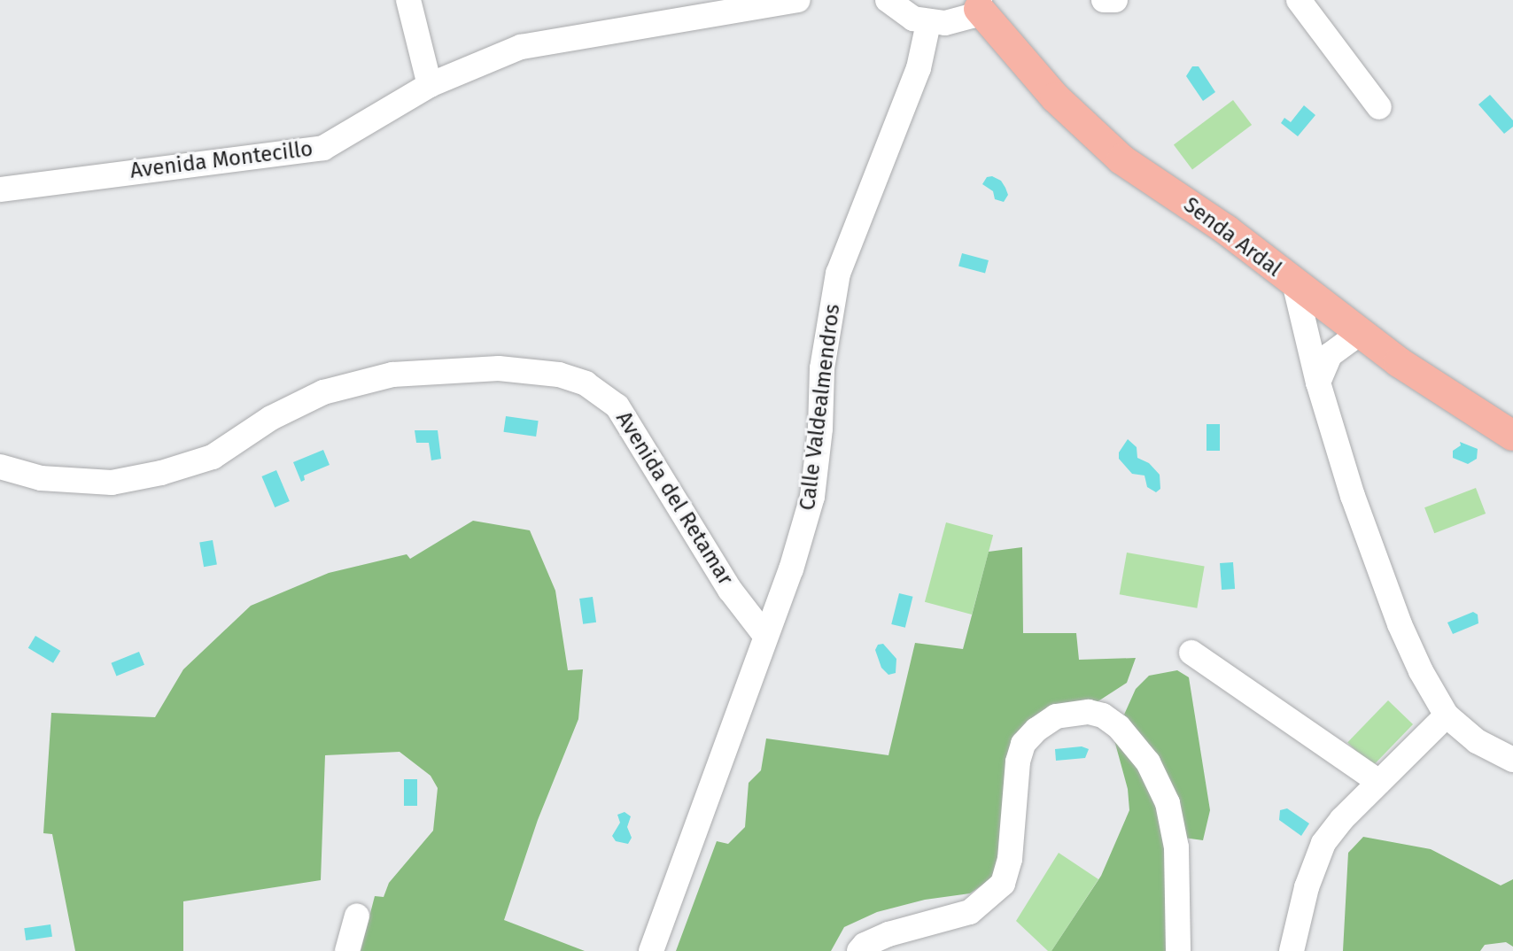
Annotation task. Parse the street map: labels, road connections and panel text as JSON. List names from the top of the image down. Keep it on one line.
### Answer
{"streets":{"main road":["Senda Ardal"],"street":["Avenida Montecillo","Calle Valdealmendros","Avenida del Retamar"]},"crossings":[["Calle Valdealmendros","Avenida del Retamar"]]}
